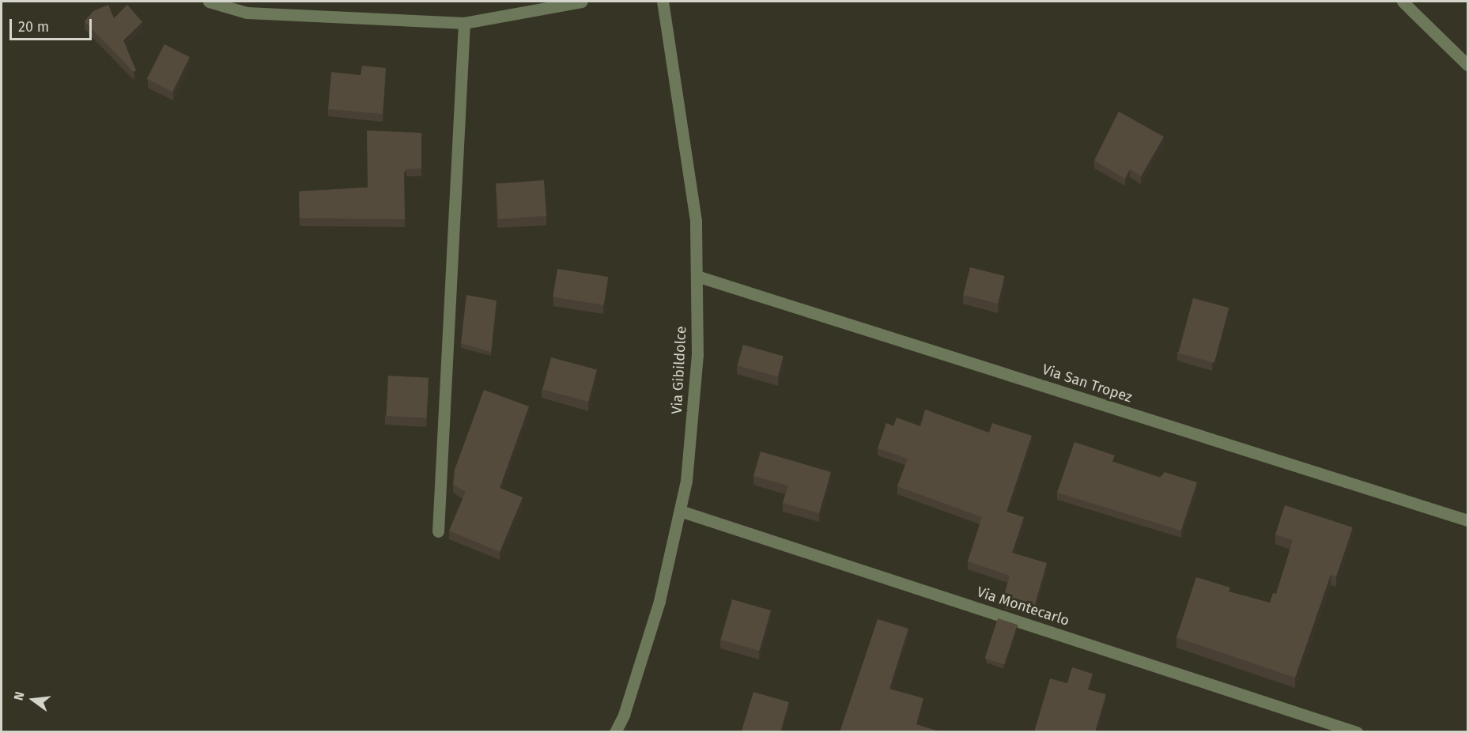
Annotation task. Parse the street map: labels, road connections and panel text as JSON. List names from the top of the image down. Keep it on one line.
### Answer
{"streets":{"street":["Via Gibildolce","Via San Tropez","Via Montecarlo"]},"crossings":[["Via Gibildolce","Via San Tropez"],["Via Gibildolce","Via Montecarlo"]],"scale_bar":"20 m","north":"left"}
